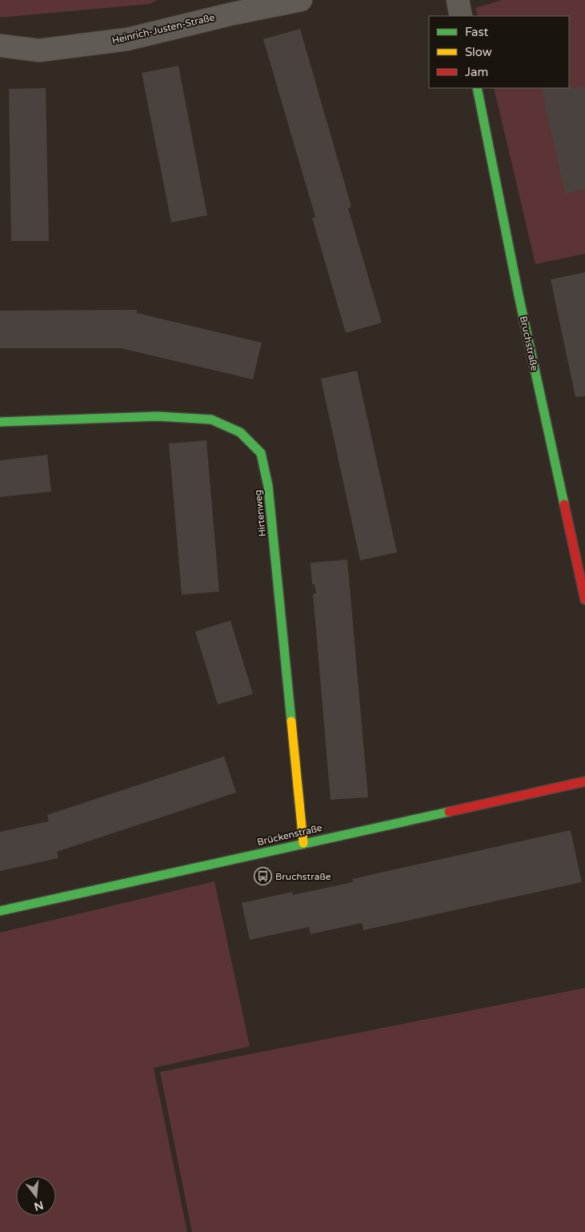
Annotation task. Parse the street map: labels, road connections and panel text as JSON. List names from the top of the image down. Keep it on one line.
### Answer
{"streets":{"street":["Heinrich-Justen-Straße","Bruchstraße","Hirtenweg","Brückenstraße"]},"crossings":[["Hirtenweg","Brückenstraße"]],"places":{"bus stop":["Bruchstraße"]},"legend":["Fast","Slow","Jam"],"north":"bottom"}
